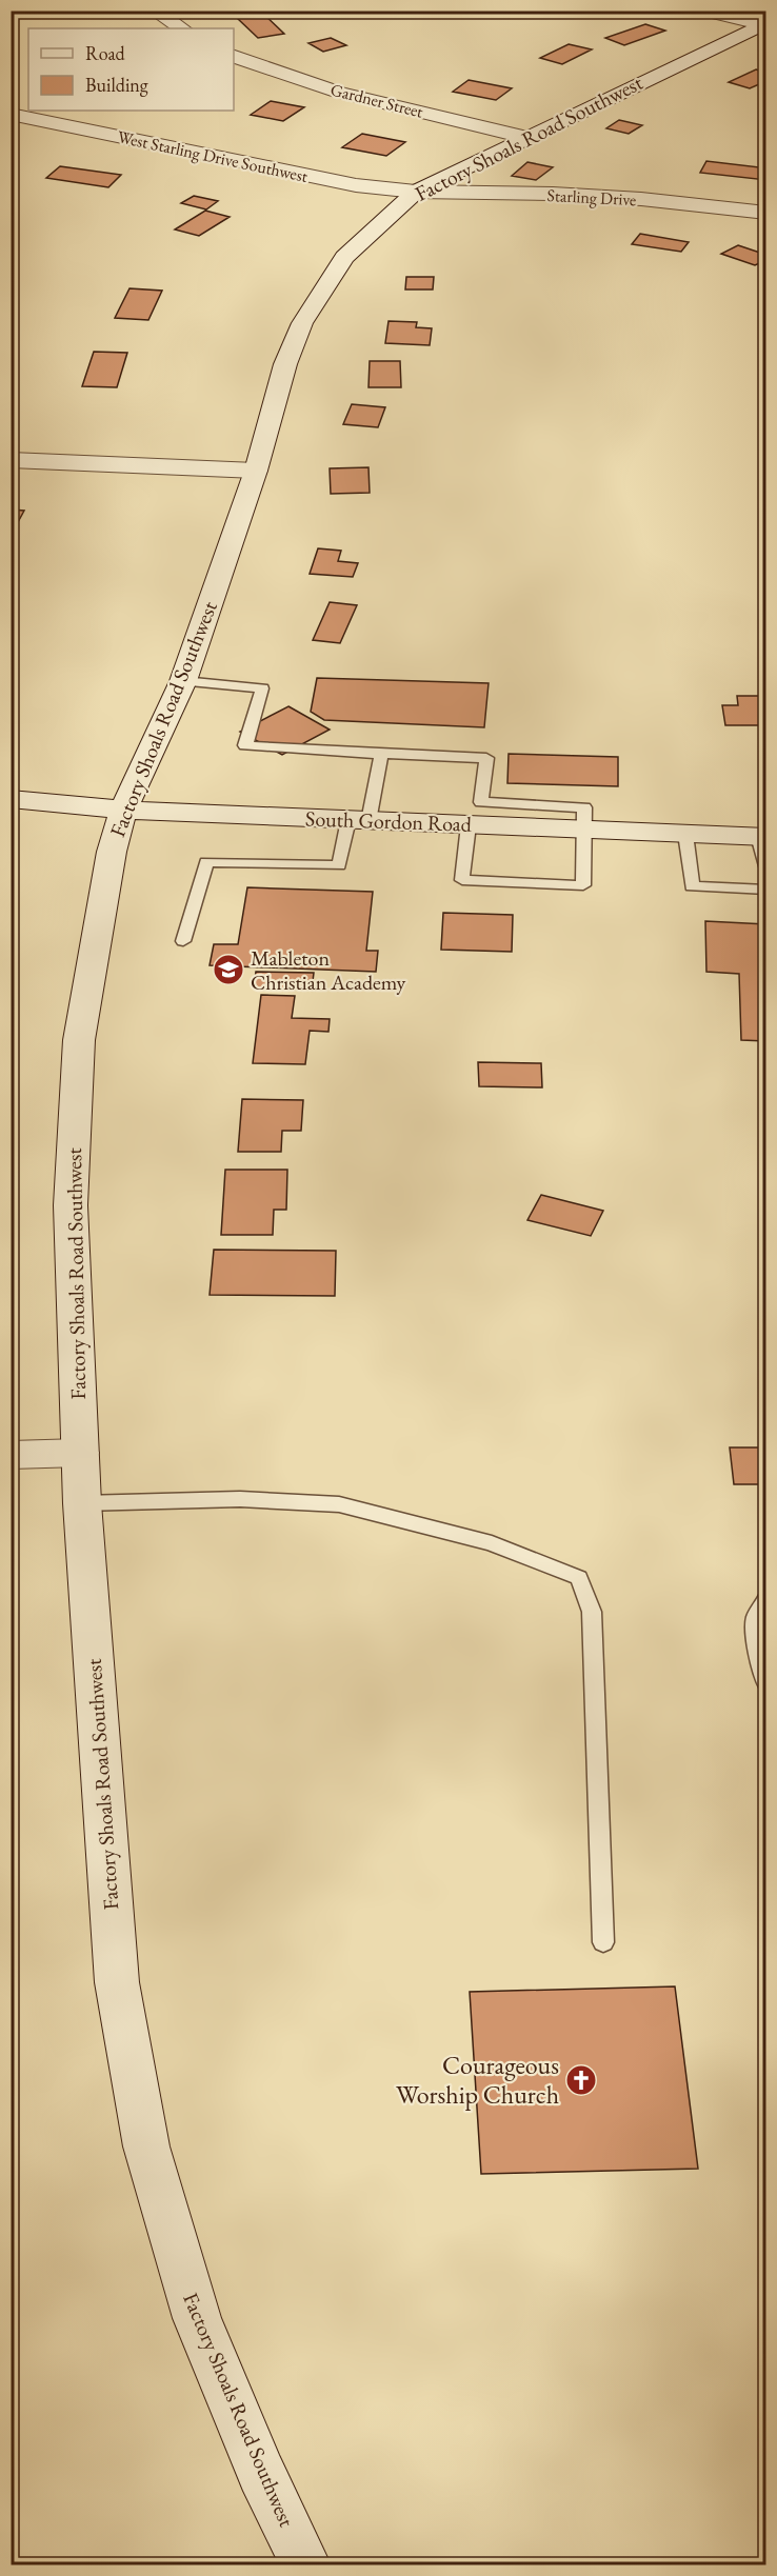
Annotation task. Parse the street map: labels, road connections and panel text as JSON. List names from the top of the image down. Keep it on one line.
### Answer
{"streets":{"street":["Gardner Street","Factory Shoals Road Southwest","West Starling Drive Southwest","Starling Drive","South Gordon Road"]},"crossings":[["Gardner Street","Factory Shoals Road Southwest"],["Factory Shoals Road Southwest","West Starling Drive Southwest"],["Factory Shoals Road Southwest","Starling Drive"],["Factory Shoals Road Southwest","South Gordon Road"],["West Starling Drive Southwest","Starling Drive"]],"places":{"school or university":["Mableton Christian Academy"],"church":["Courageous Worship Church"]},"legend":["Road","Building"]}
